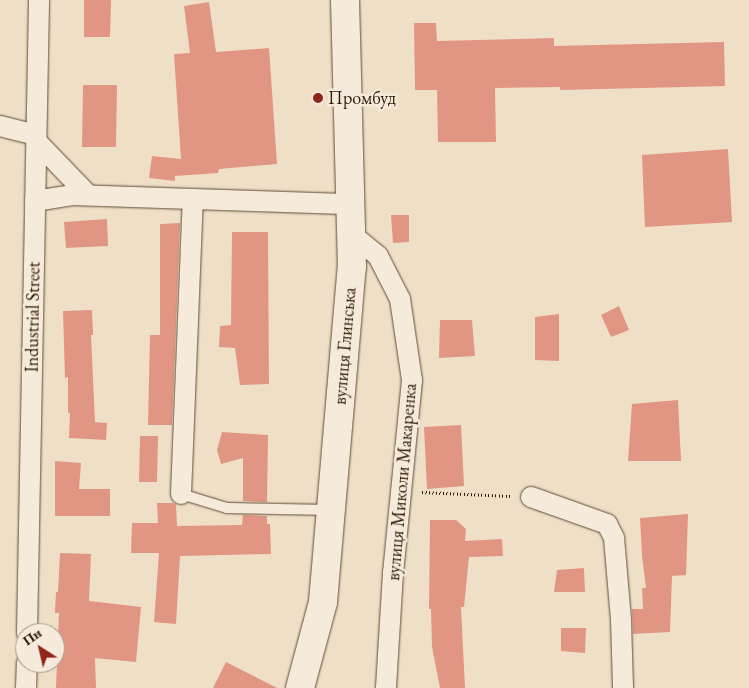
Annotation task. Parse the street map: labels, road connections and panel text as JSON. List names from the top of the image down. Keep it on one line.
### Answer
{"streets":{"main road":["вулиця Глинська"],"street":["Industrial Street","вулиця Миколи Макаренка"]},"crossings":[["вулиця Глинська","вулиця Миколи Макаренка"]],"places":["Промбуд"],"north":"top left"}
